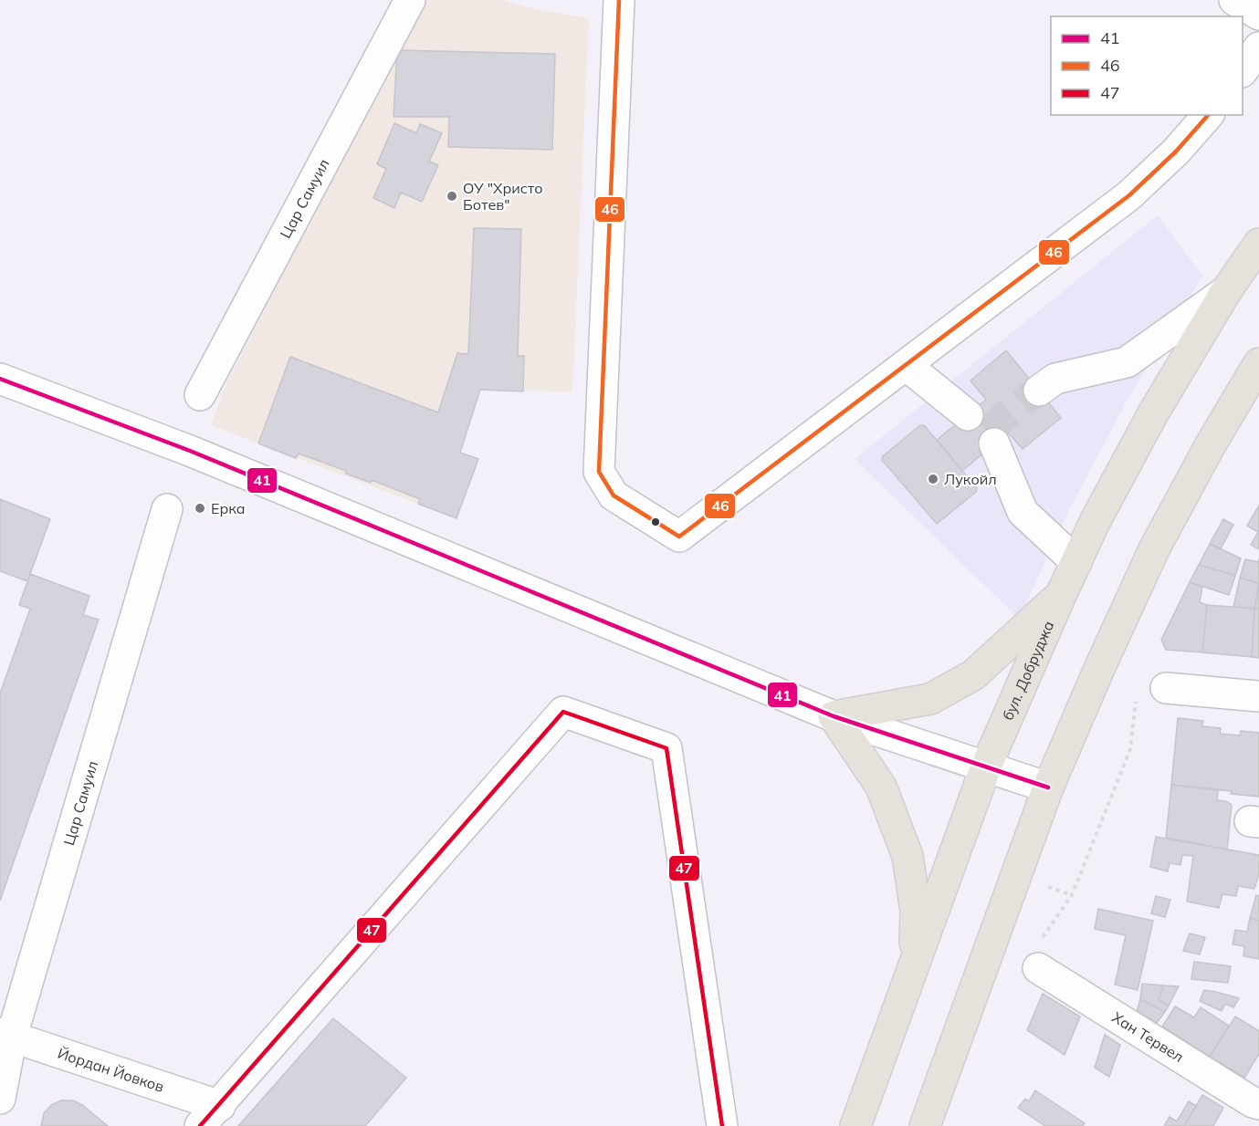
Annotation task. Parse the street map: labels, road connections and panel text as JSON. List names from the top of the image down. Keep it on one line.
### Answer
{"streets":{"main road":["бул. Добруджа"],"street":["Цар Самуил","Хан Тервел","Йордан Йовков"]},"crossings":[["Цар Самуил","Йордан Йовков"]],"places":["ОУ \"Христо Ботев\"","Лукойл","Ерка"],"lines":["transit line 46","transit line 41","transit line 47"],"legend":["41","46","47"]}
